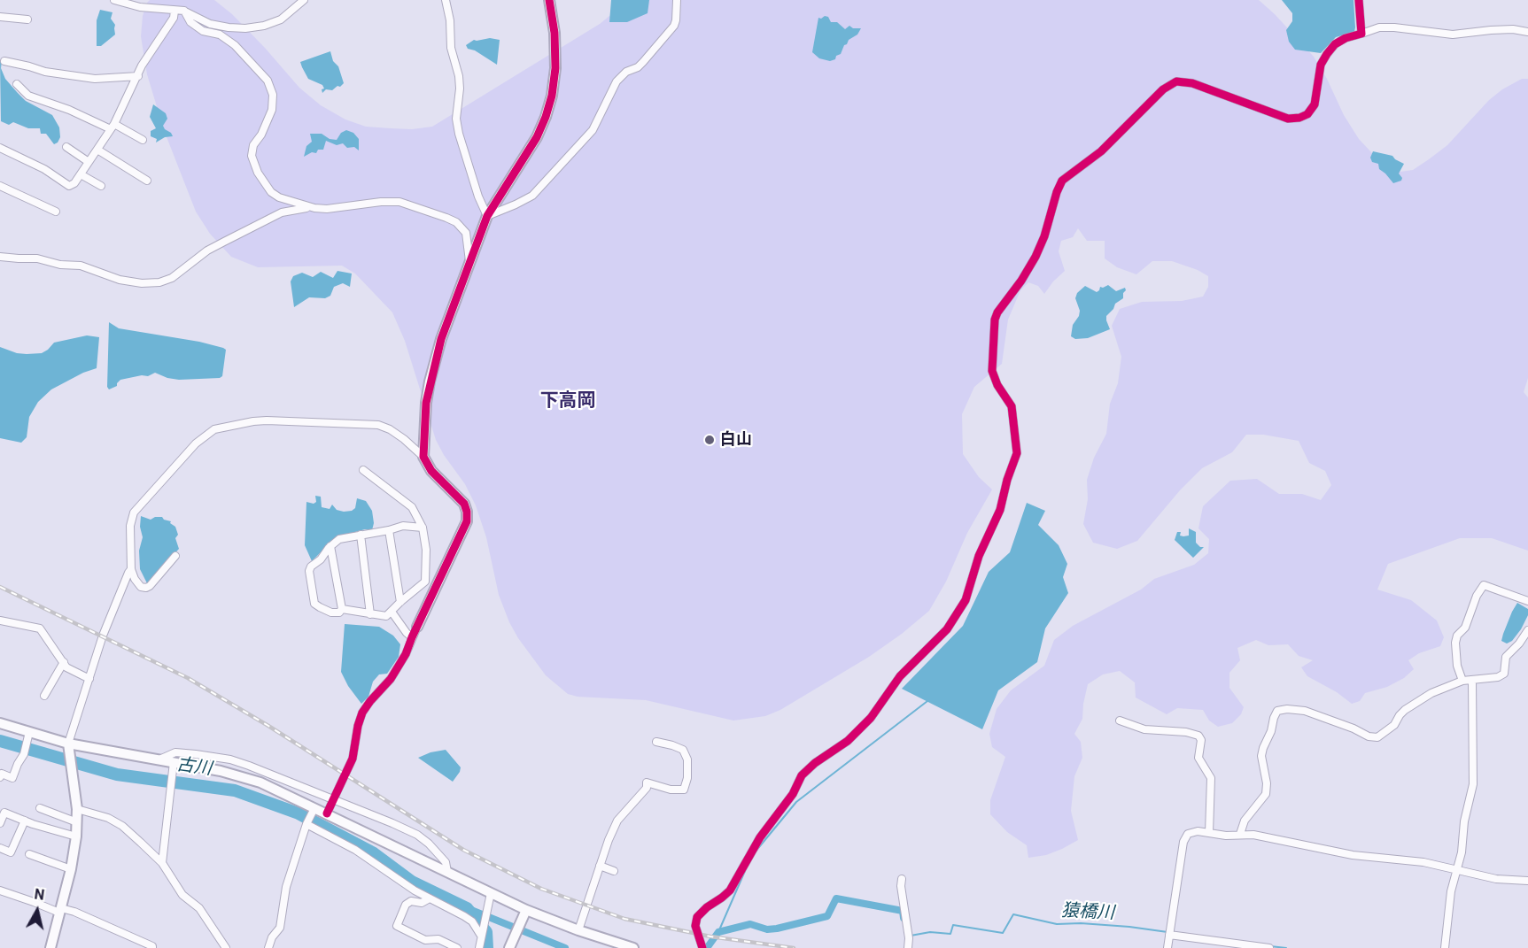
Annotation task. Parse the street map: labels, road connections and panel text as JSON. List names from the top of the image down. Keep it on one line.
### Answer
{"districts":["下高岡"],"water":["古川","猿橋川"],"places":["白山"],"north":"top"}
